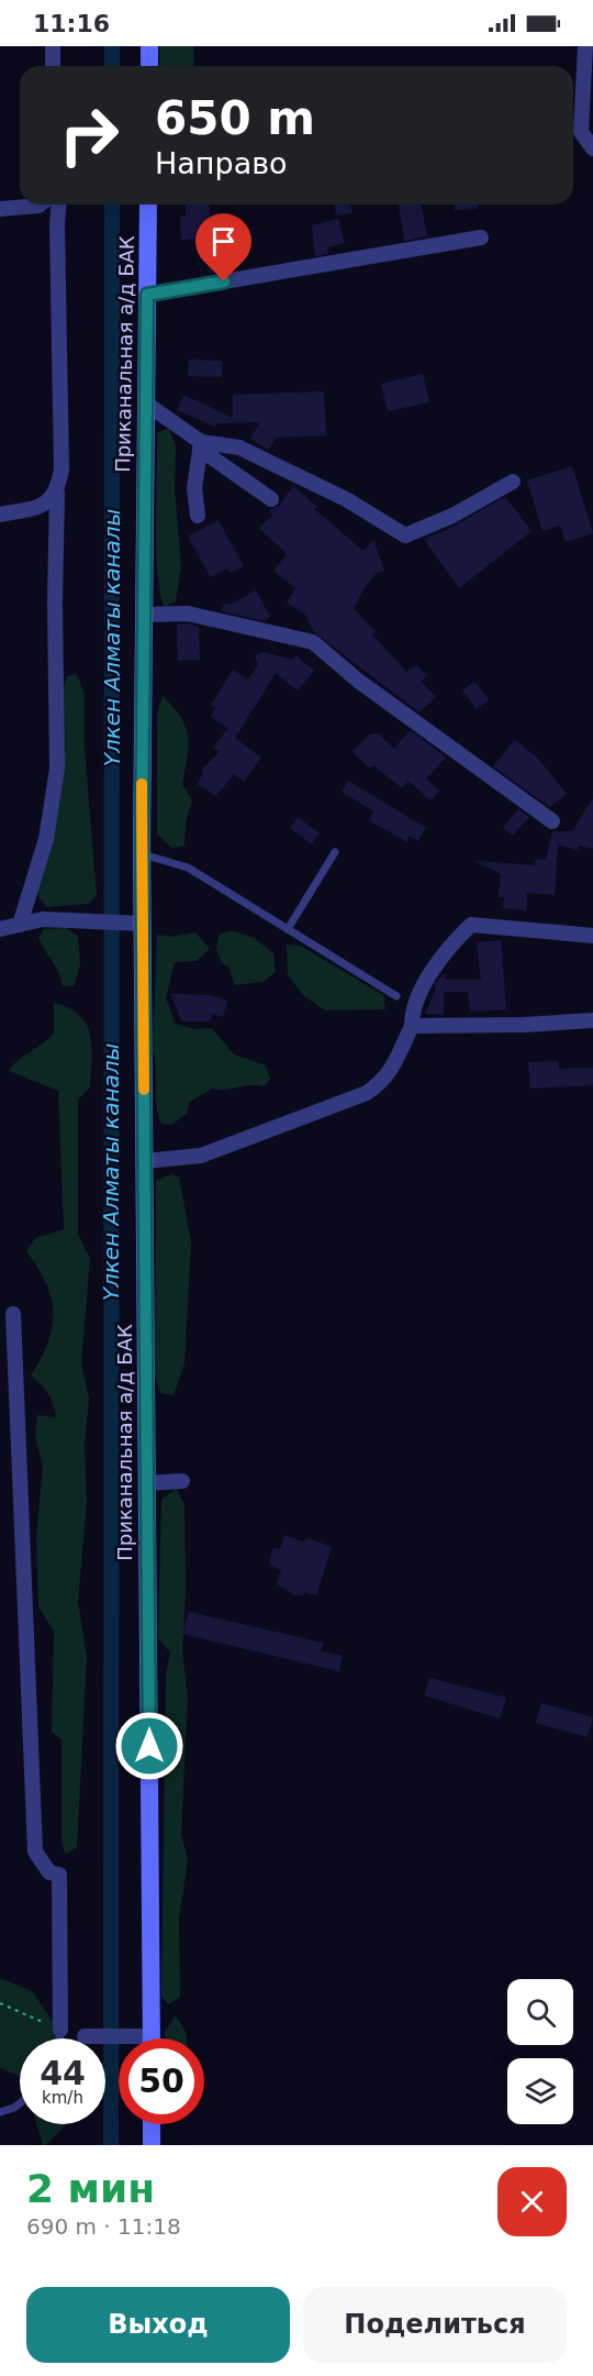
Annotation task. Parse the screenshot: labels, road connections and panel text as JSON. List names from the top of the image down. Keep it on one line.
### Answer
{"streets":{"main road":["Приканальная а/д БАК"]},"water":["Үлкен Алматы каналы"],"page":{"status":"11:16","turn":["650 m","Направо"],"speed":"44 km/h","limit":"50","heading":["2 мин","690 m · 11:18"],"buttons":["Выход","Поделиться"]}}
